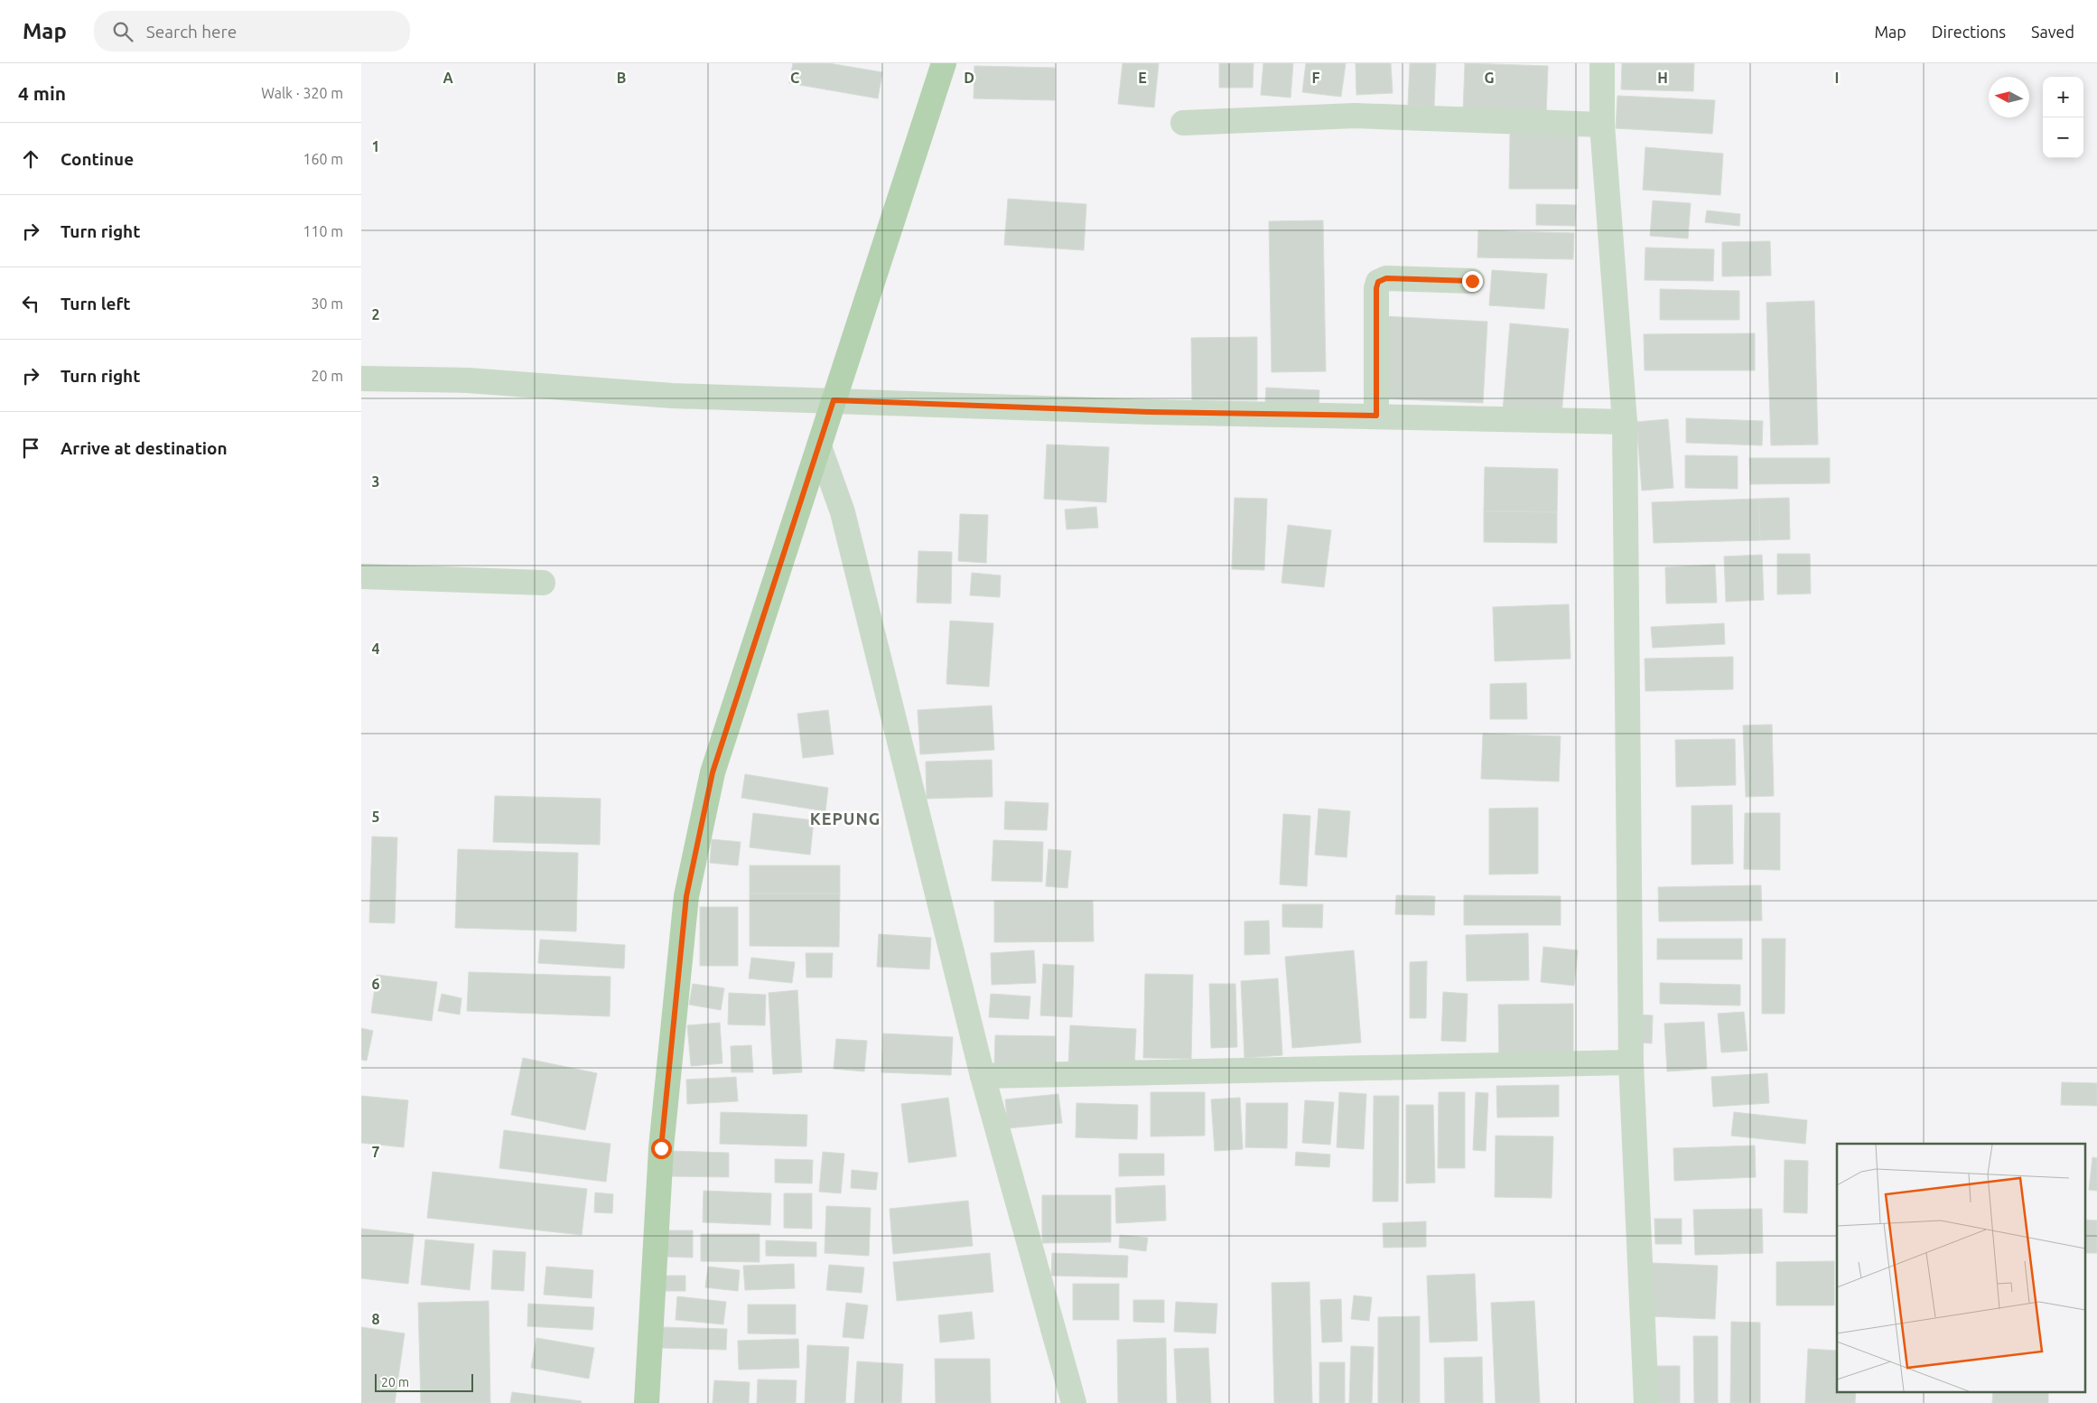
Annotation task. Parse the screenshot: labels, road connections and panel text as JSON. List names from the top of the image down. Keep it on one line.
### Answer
{"districts":["KEPUNG"],"scale_bar":"20 m","north":"left","page":{"header":"Map","search":"Search here","nav":["Map","Directions","Saved"],"heading":["4 min","Walk · 320 m"],"map_buttons":["+","−"],"list":[["Continue","160 m"],["Turn right","110 m"],["Turn left","30 m"],["Turn right","20 m"],"Arrive at destination"],"scale":"20 m"},"grid":{"columns":["A","B","C","D","E","F","G","H","I"],"rows":["1","2","3","4","5","6","7","8"]}}
